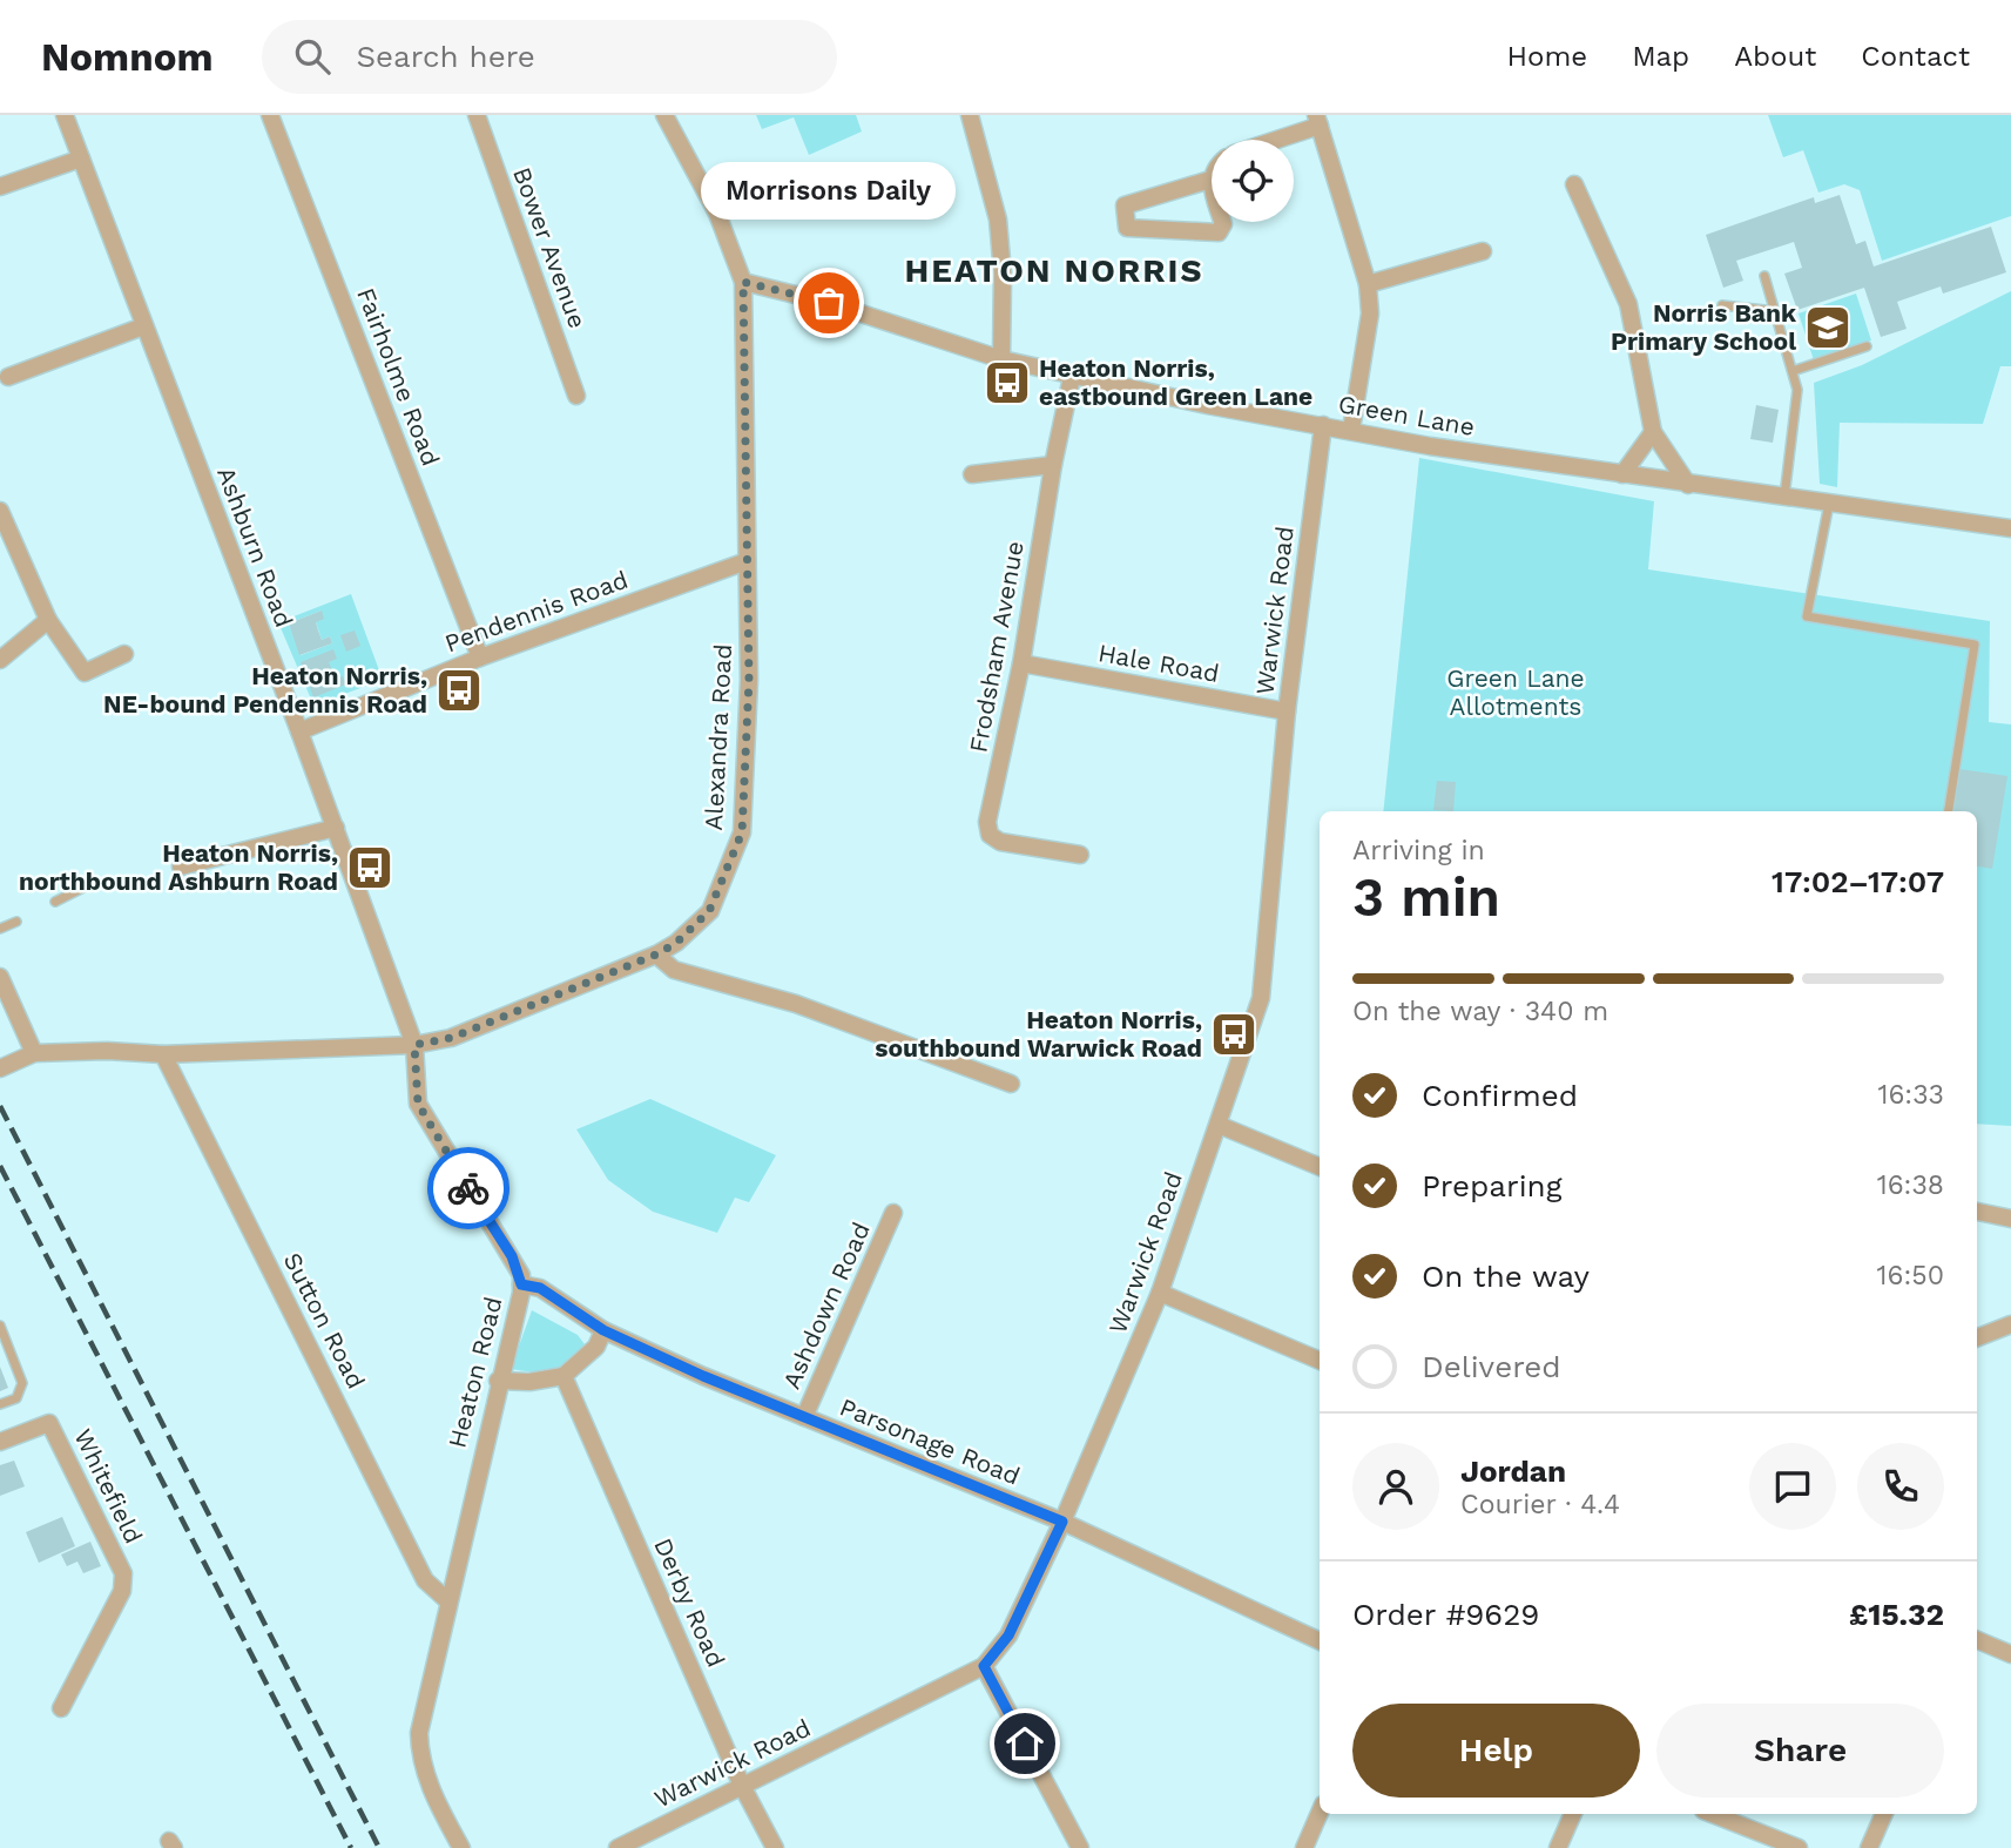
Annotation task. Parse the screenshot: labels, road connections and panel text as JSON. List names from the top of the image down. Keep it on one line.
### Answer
{"streets":{"street":["Bower Avenue","Fairholme Road","Green Lane","Ashburn Road","Warwick Road","Pendennis Road","Frodsham Avenue","Hale Road","Alexandra Road","Ashdown Road","Sutton Road","Heaton Road","Parsonage Road","Whitefield","Derby Road"]},"crossings":[["Fairholme Road","Pendennis Road"],["Green Lane","Warwick Road"],["Green Lane","Frodsham Avenue"],["Green Lane","Alexandra Road"],["Ashburn Road","Pendennis Road"],["Ashburn Road","Alexandra Road"],["Ashburn Road","Heaton Road"],["Warwick Road","Hale Road"],["Warwick Road","Parsonage Road"],["Warwick Road","Derby Road"],["Pendennis Road","Alexandra Road"],["Frodsham Avenue","Hale Road"],["Alexandra Road","Heaton Road"],["Ashdown Road","Parsonage Road"],["Sutton Road","Heaton Road"],["Heaton Road","Parsonage Road"]],"districts":["HEATON NORRIS"],"parks":["Green Lane Allotments"],"places":{"other":["Morrisons Daily"],"school or university":["Norris Bank Primary School"],"bus stop":["Heaton Norris, eastbound Green Lane","Heaton Norris, NE-bound Pendennis Road","Heaton Norris, northbound Ashburn Road","Heaton Norris, southbound Warwick Road"]},"page":{"header":"Nomnom","search":"Search here","nav":["Home","Map","About","Contact"],"bubble":"Morrisons Daily","heading":["3 min","Arriving in","17:02–17:07"],"panel":["Jordan","Courier · 4.4","Order #9629","£15.32"],"bar":"On the way · 340 m","list":[["Confirmed","16:33"],["Preparing","16:38"],["On the way","16:50"],"Delivered"],"buttons":["Help","Share"]}}
